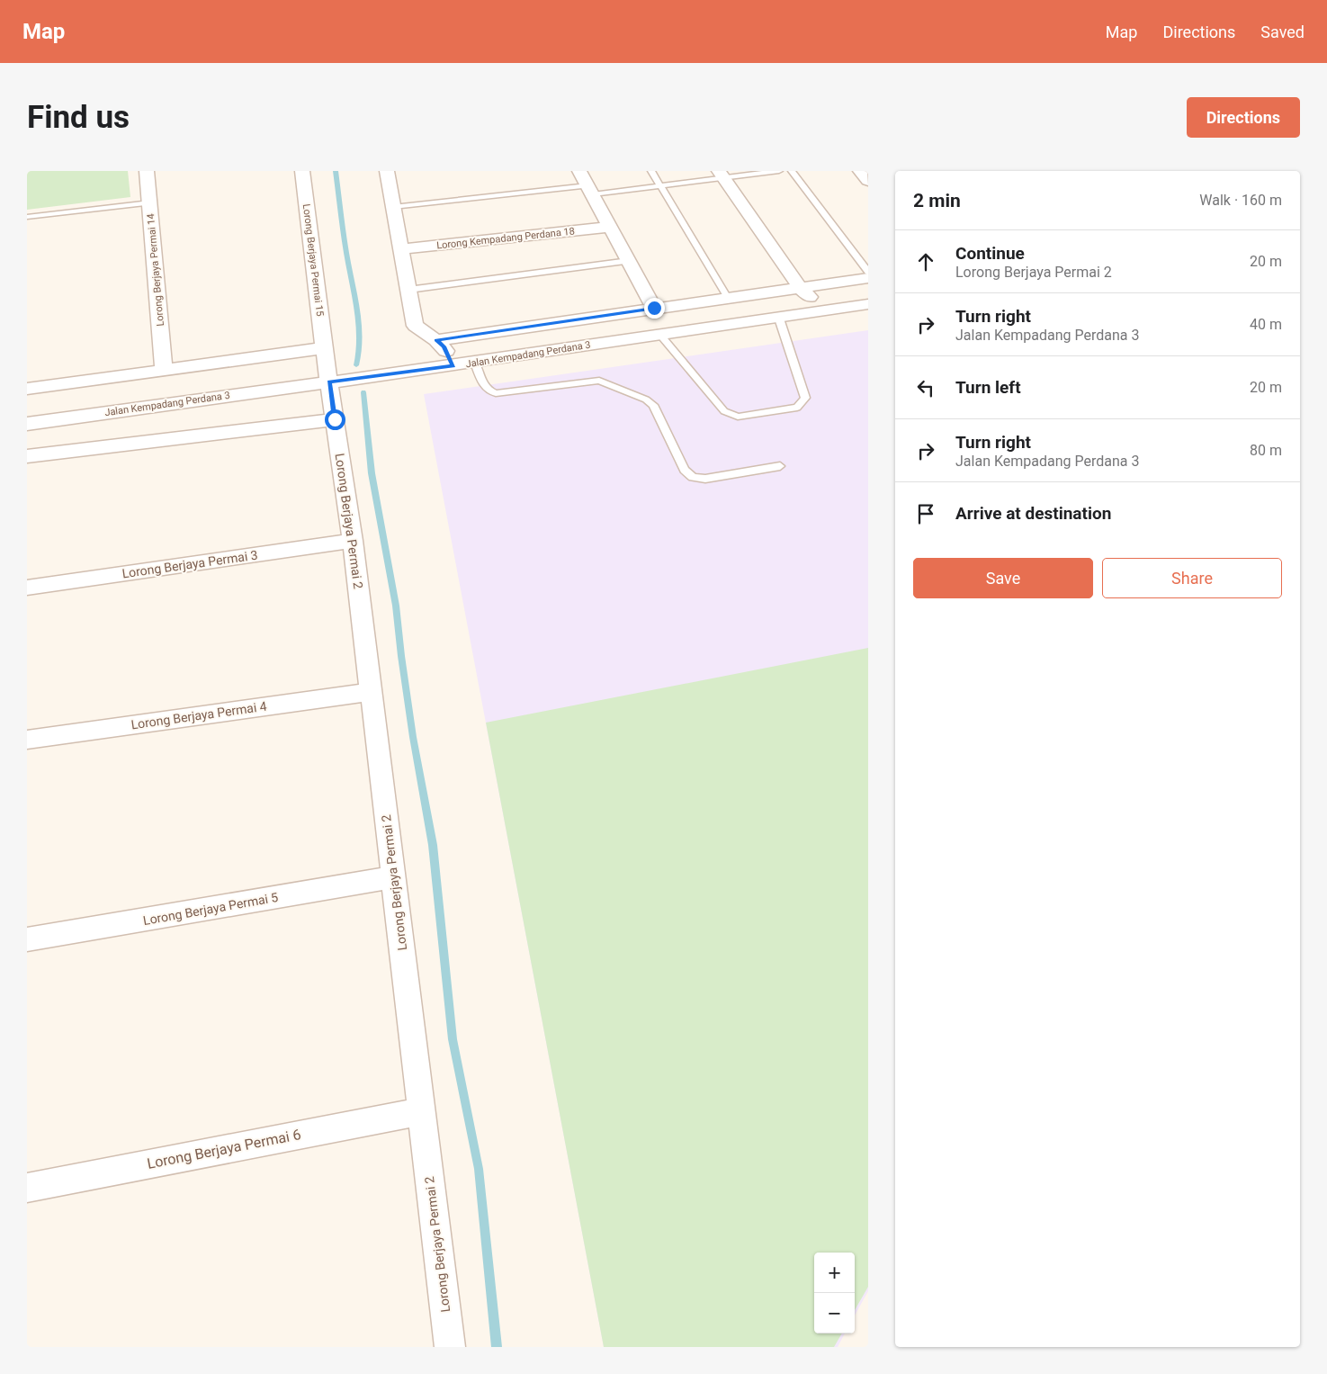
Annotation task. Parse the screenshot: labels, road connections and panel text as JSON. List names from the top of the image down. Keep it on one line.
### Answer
{"streets":{"street":["Lorong Kempadang Perdana 18","Lorong Berjaya Permai 15","Lorong Berjaya Permai 14","Jalan Kempadang Perdana 3","Lorong Berjaya Permai 2","Lorong Berjaya Permai 3","Lorong Berjaya Permai 4","Lorong Berjaya Permai 5","Lorong Berjaya Permai 6"]},"crossings":[["Lorong Berjaya Permai 15","Jalan Kempadang Perdana 3"],["Lorong Berjaya Permai 15","Lorong Berjaya Permai 2"],["Jalan Kempadang Perdana 3","Lorong Berjaya Permai 2"],["Lorong Berjaya Permai 2","Lorong Berjaya Permai 3"],["Lorong Berjaya Permai 2","Lorong Berjaya Permai 4"],["Lorong Berjaya Permai 2","Lorong Berjaya Permai 5"],["Lorong Berjaya Permai 2","Lorong Berjaya Permai 6"]],"page":{"header":"Map","nav":["Map","Directions","Saved"],"buttons":["Directions",["Save","Share"]],"title":"Find us","heading":["2 min","Walk · 160 m"],"list":[["Continue","Lorong Berjaya Permai 2","20 m"],["Turn right","Jalan Kempadang Perdana 3","40 m"],["Turn left","20 m"],["Turn right","Jalan Kempadang Perdana 3","80 m"],"Arrive at destination"],"map_buttons":["+","−"]}}
